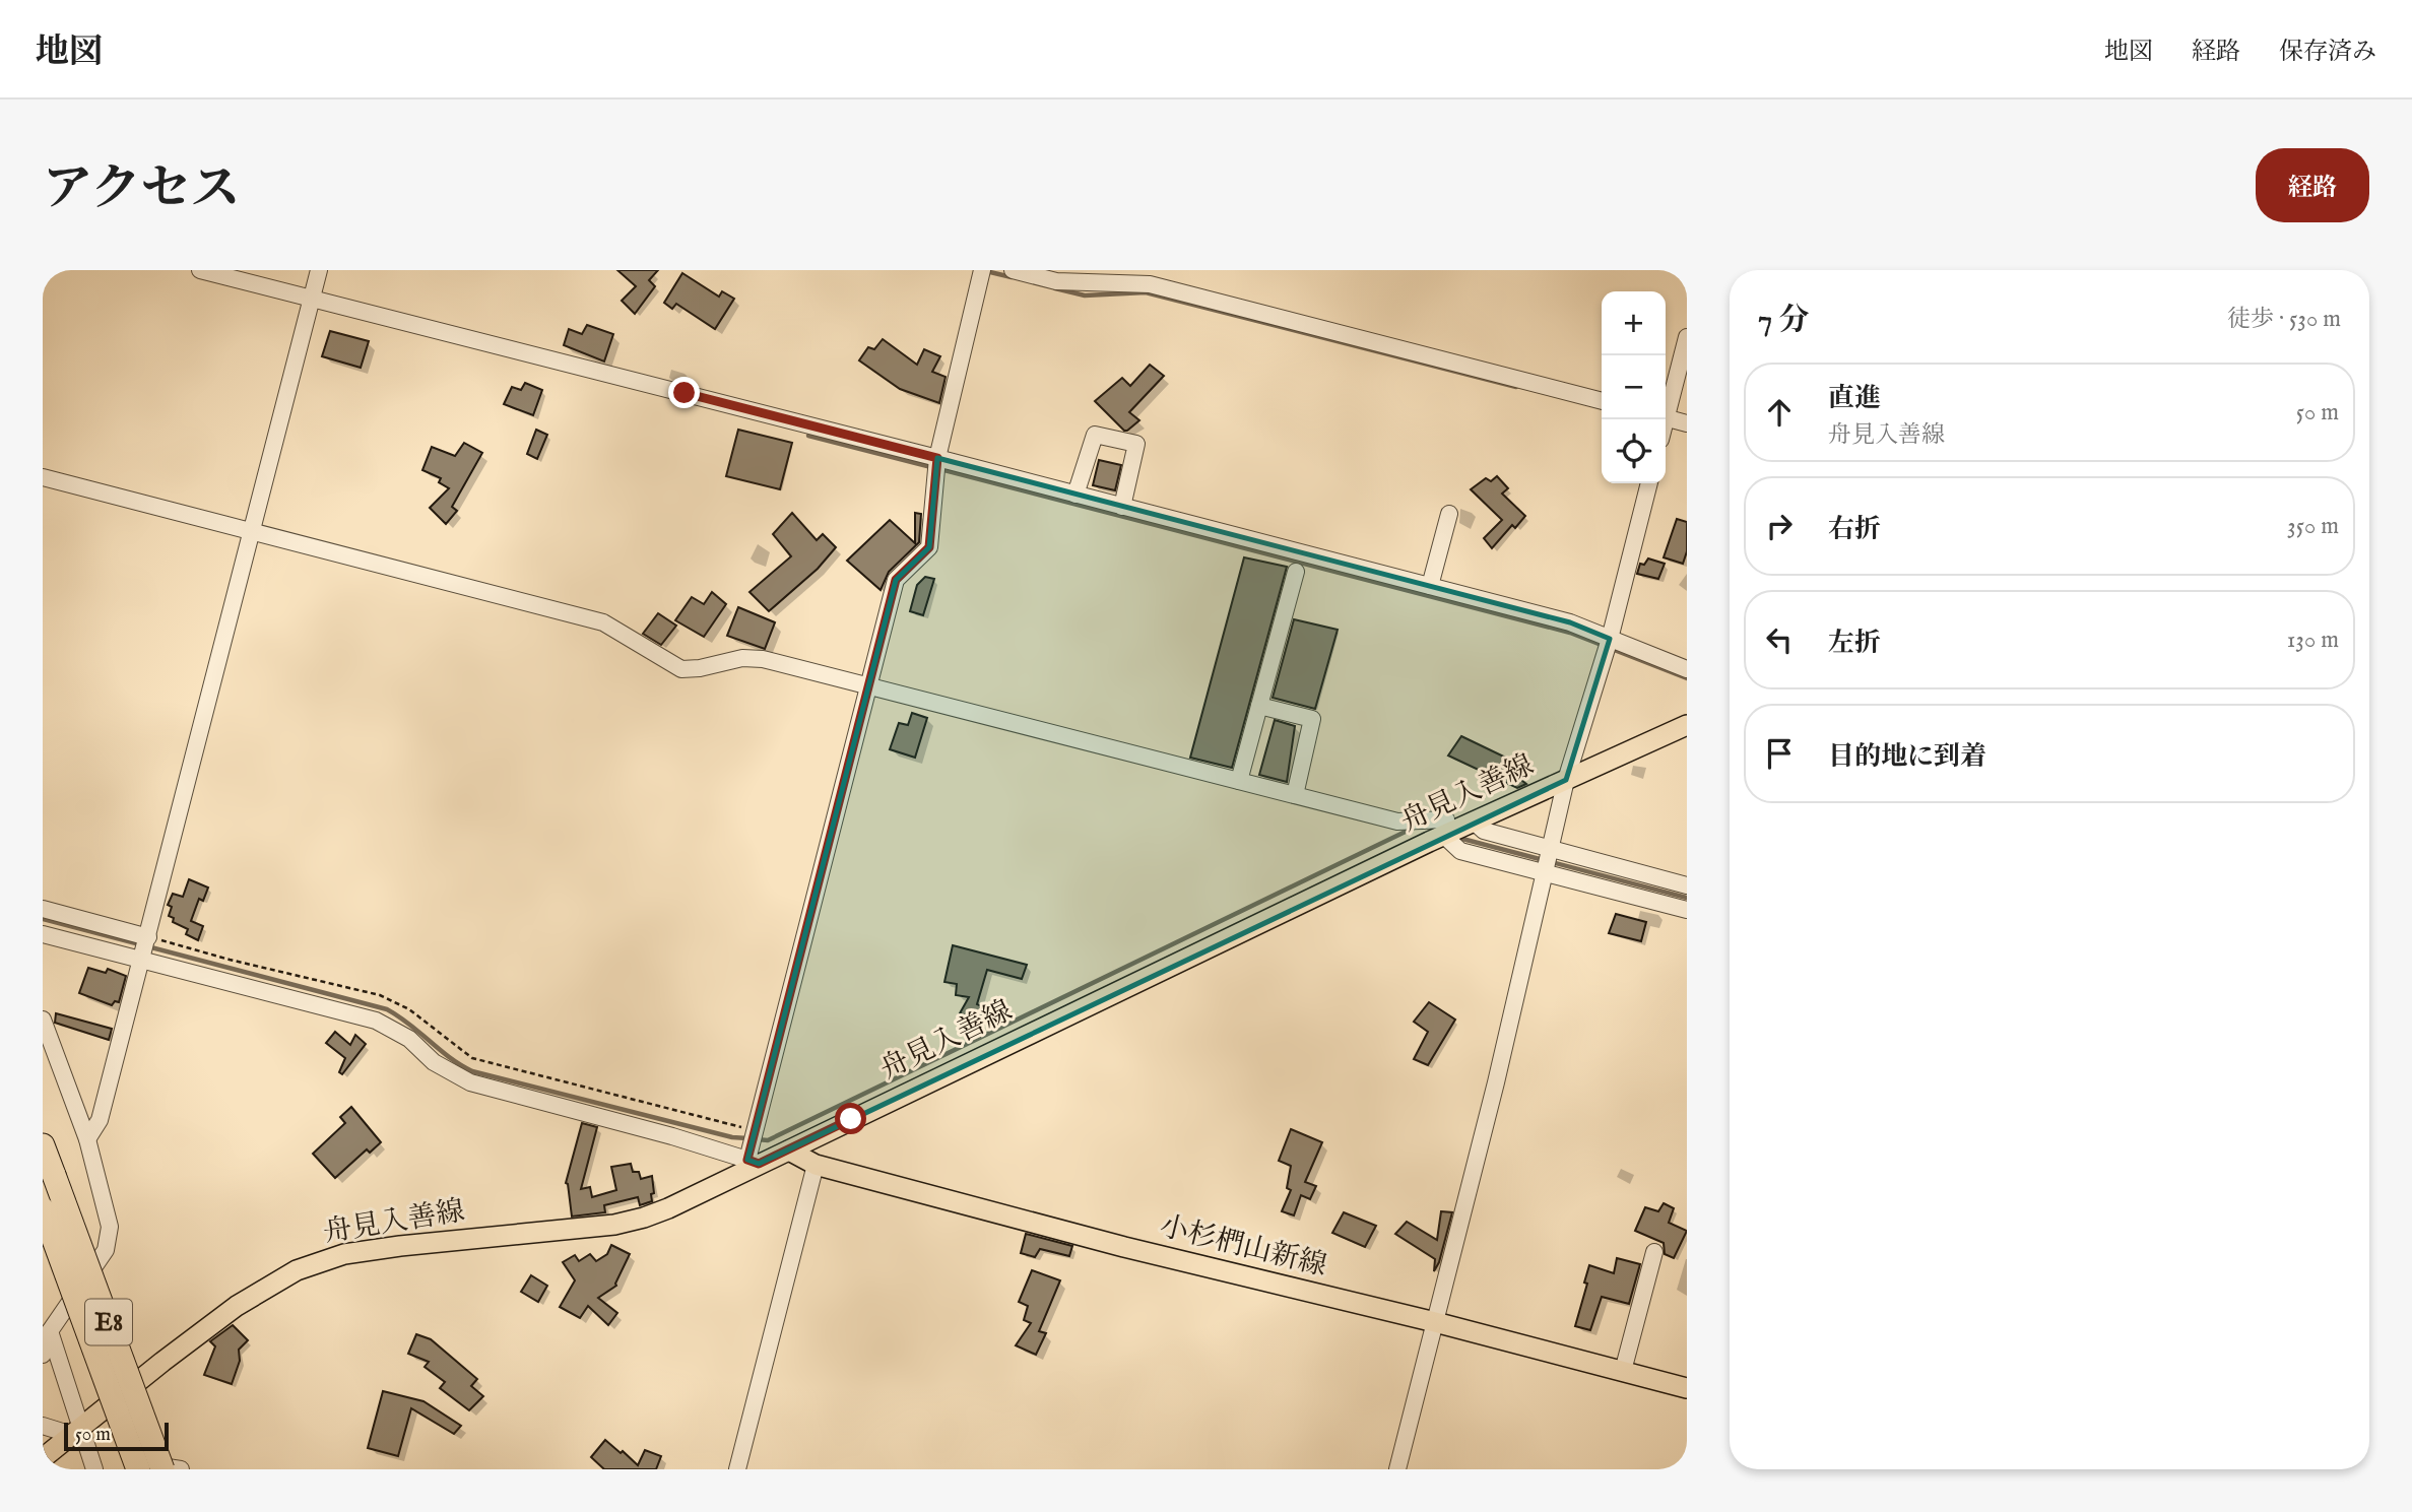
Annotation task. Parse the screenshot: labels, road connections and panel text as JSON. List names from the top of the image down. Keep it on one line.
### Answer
{"streets":{"highway":["E8"],"main road":["舟見入善線","小杉椚山新線"]},"crossings":[["舟見入善線","小杉椚山新線"]],"scale_bar":"50 m","page":{"header":"地図","nav":["地図","経路","保存済み"],"title":"アクセス","buttons":"経路","heading":["7 分","徒歩 · 530 m"],"map_buttons":["+","−"],"list":[["直進","舟見入善線","50 m"],["右折","350 m"],["左折","130 m"],"目的地に到着"],"scale":"50 m"}}
